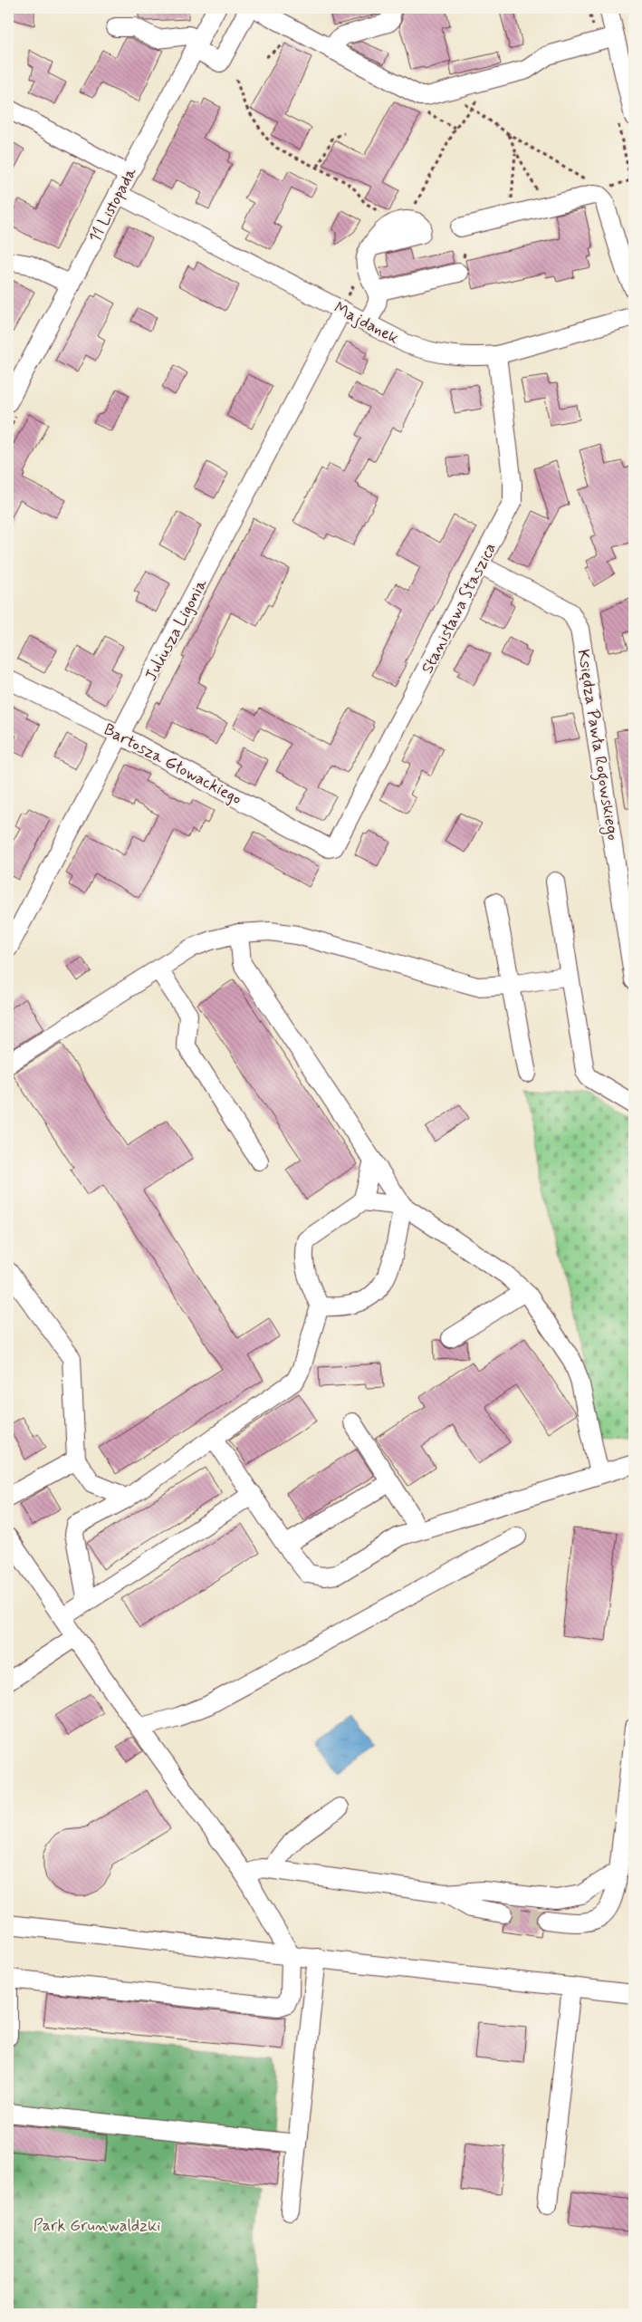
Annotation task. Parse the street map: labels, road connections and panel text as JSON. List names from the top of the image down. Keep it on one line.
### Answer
{"streets":{"street":["11 Listopada","Majdanek","Stanisława Staszica","Juliusza Ligonia","Księdza Pawła Rogowskiego","Bartosza Głowackiego"]},"crossings":[["11 Listopada","Majdanek"],["Majdanek","Stanisława Staszica"],["Majdanek","Juliusza Ligonia"],["Stanisława Staszica","Księdza Pawła Rogowskiego"],["Stanisława Staszica","Bartosza Głowackiego"],["Juliusza Ligonia","Bartosza Głowackiego"]],"parks":["Park Grunwaldzki"]}
